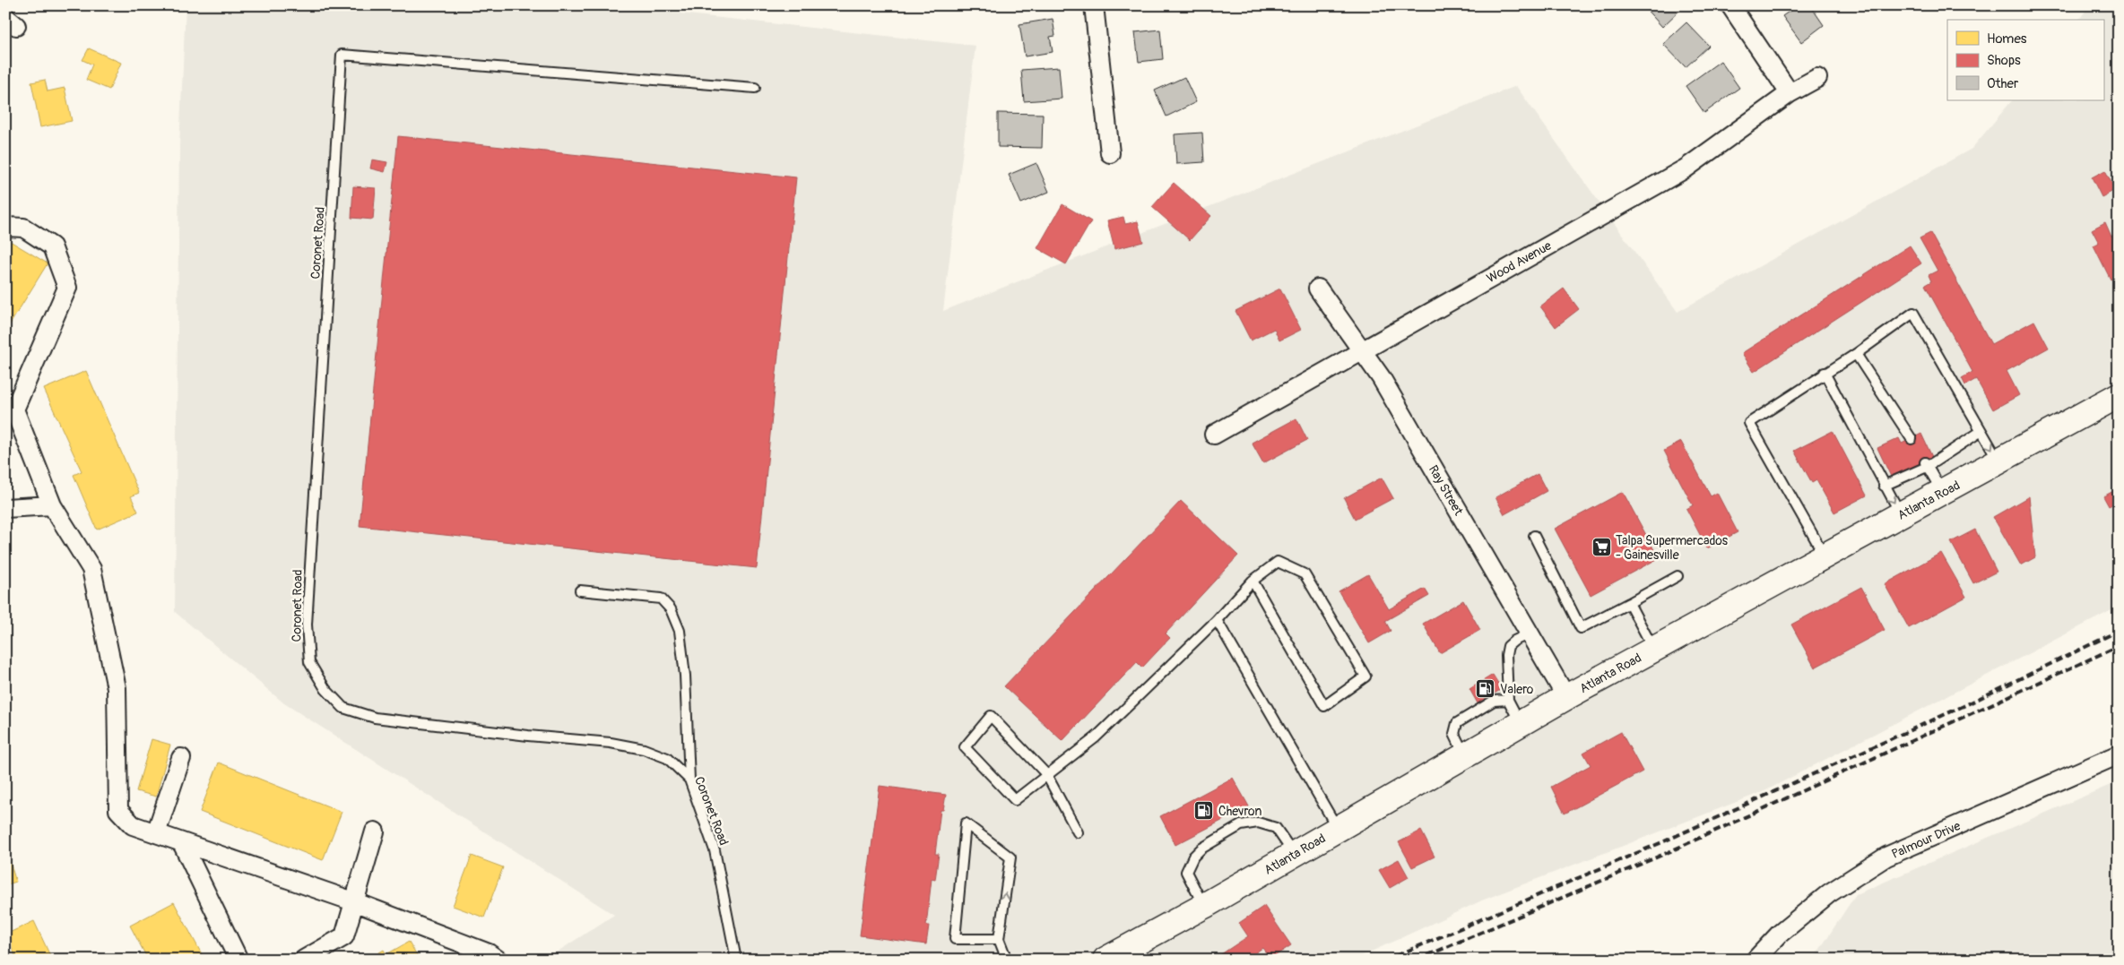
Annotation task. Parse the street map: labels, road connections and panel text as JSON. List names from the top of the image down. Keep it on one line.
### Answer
{"streets":{"main road":["Atlanta Road"],"street":["Wood Avenue","Ray Street","Palmour Drive"],"lane":["Coronet Road"]},"crossings":[["Wood Avenue","Ray Street"],["Ray Street","Atlanta Road"]],"places":{"supermarket":["Talpa Supermercados - Gainesville"],"fuel station":["Valero","Chevron"]},"legend":["Homes","Shops","Other"]}
